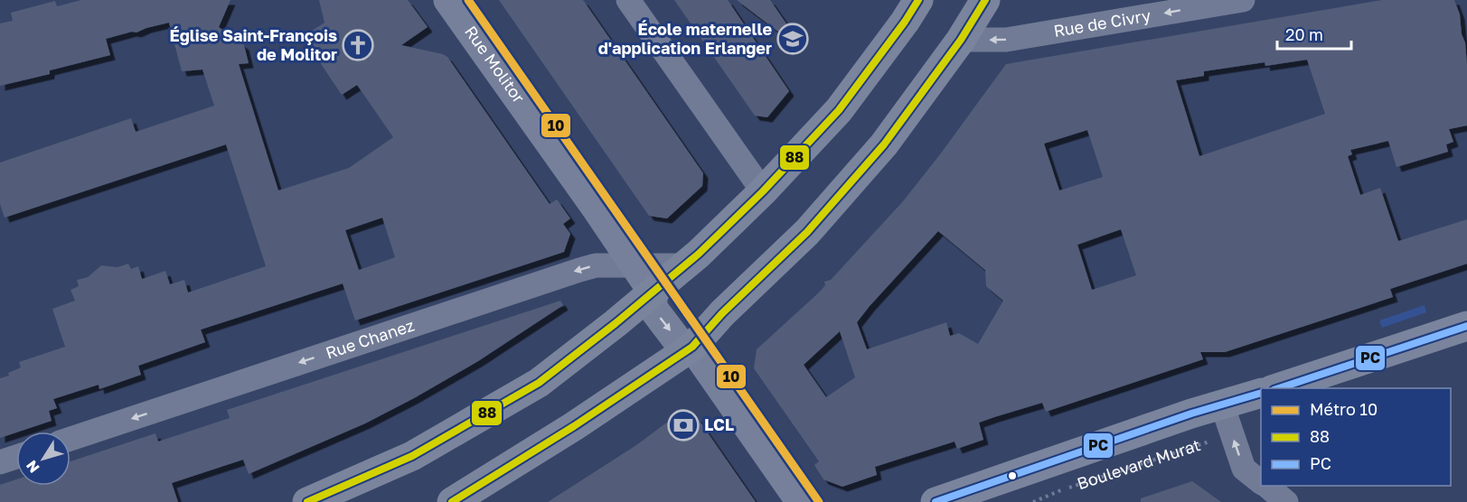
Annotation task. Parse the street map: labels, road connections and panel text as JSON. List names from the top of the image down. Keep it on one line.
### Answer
{"streets":{"main road":["Boulevard Murat"],"street":["Rue de Civry","Rue Molitor","Rue Chanez"]},"crossings":[["Rue Molitor","Rue Chanez"]],"one_way":["Rue de Civry","Rue Chanez"],"places":{"school or university":["École maternelle d'application Erlanger"],"church":["Église Saint-François de Molitor"],"bank":["LCL"]},"lines":["metro line 10","transit line 88","transit line PC"],"legend":["Métro 10","88","PC"],"scale_bar":"20 m","north":"bottom left"}
